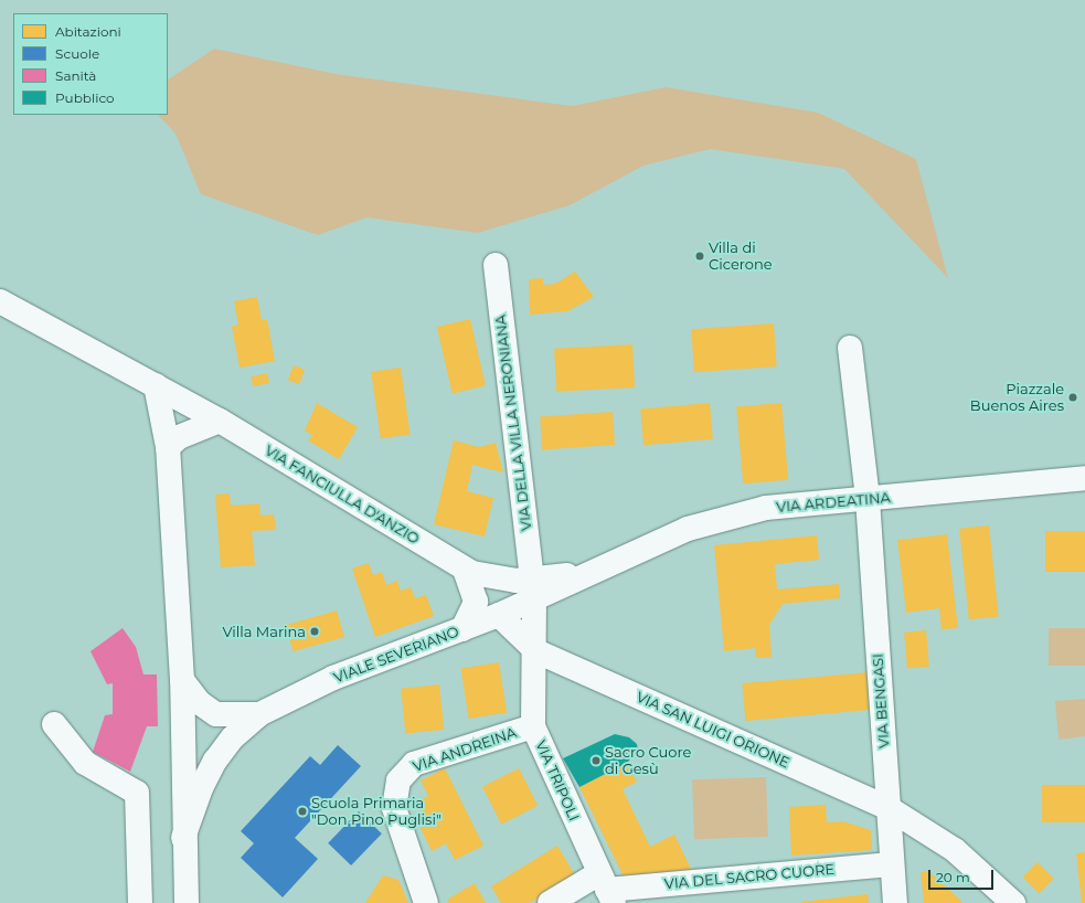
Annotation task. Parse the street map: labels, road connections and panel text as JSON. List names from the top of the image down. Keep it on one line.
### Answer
{"streets":{"street":["VIA DELLA VILLA NERONIANA","VIA FANCIULLA D'ANZIO","VIA ARDEATINA","VIALE SEVERIANO","VIA BENGASI","VIA SAN LUIGI ORIONE","VIA ANDREINA","VIA TRIPOLI","VIA DEL SACRO CUORE"]},"crossings":[["VIA DELLA VILLA NERONIANA","VIA FANCIULLA D'ANZIO"],["VIA DELLA VILLA NERONIANA","VIA ARDEATINA"],["VIA DELLA VILLA NERONIANA","VIALE SEVERIANO"],["VIA DELLA VILLA NERONIANA","VIA TRIPOLI"],["VIA FANCIULLA D'ANZIO","VIA ARDEATINA"],["VIA FANCIULLA D'ANZIO","VIALE SEVERIANO"],["VIA FANCIULLA D'ANZIO","VIA TRIPOLI"],["VIA ARDEATINA","VIALE SEVERIANO"],["VIA ARDEATINA","VIA BENGASI"],["VIA ARDEATINA","VIA TRIPOLI"],["VIALE SEVERIANO","VIA TRIPOLI"],["VIA BENGASI","VIA SAN LUIGI ORIONE"],["VIA BENGASI","VIA DEL SACRO CUORE"],["VIA SAN LUIGI ORIONE","VIA TRIPOLI"],["VIA ANDREINA","VIA TRIPOLI"],["VIA TRIPOLI","VIA DEL SACRO CUORE"]],"places":["Villa di Cicerone","Piazzale Buenos Aires","Villa Marina","Sacro Cuore di Gesù","Scuola Primaria \"Don Pino Puglisi\""],"legend":["Abitazioni","Scuole","Sanità","Pubblico"],"scale_bar":"20 m"}
